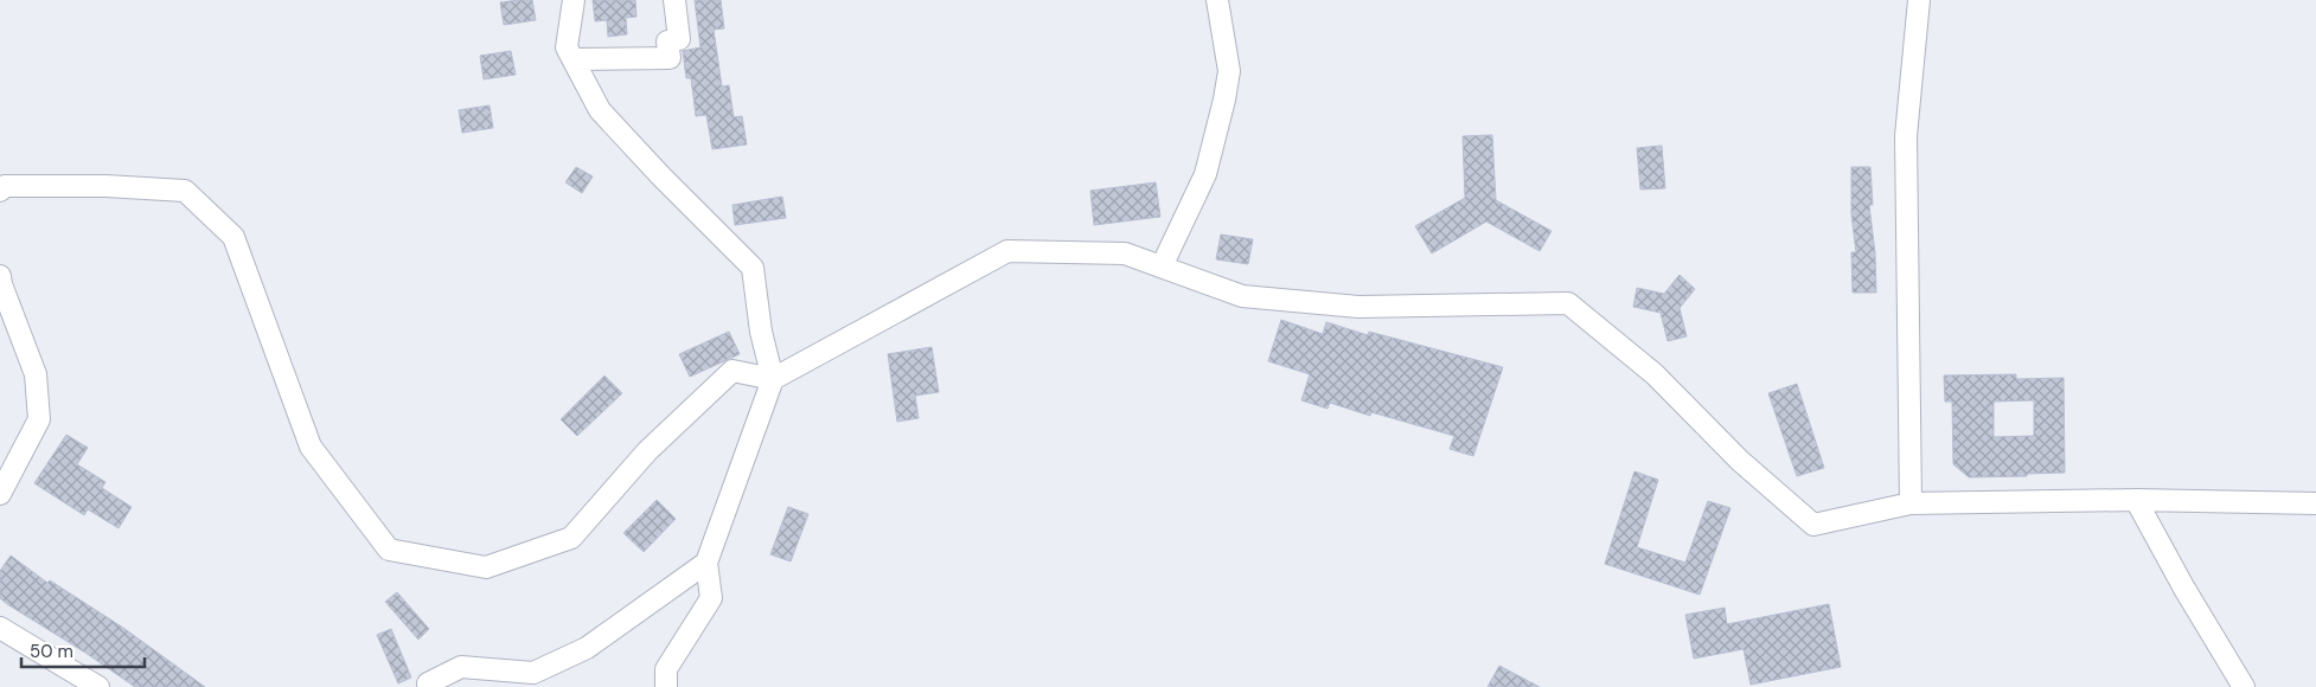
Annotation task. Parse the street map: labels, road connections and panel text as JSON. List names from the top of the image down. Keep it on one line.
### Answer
{"scale_bar":"50 m"}
